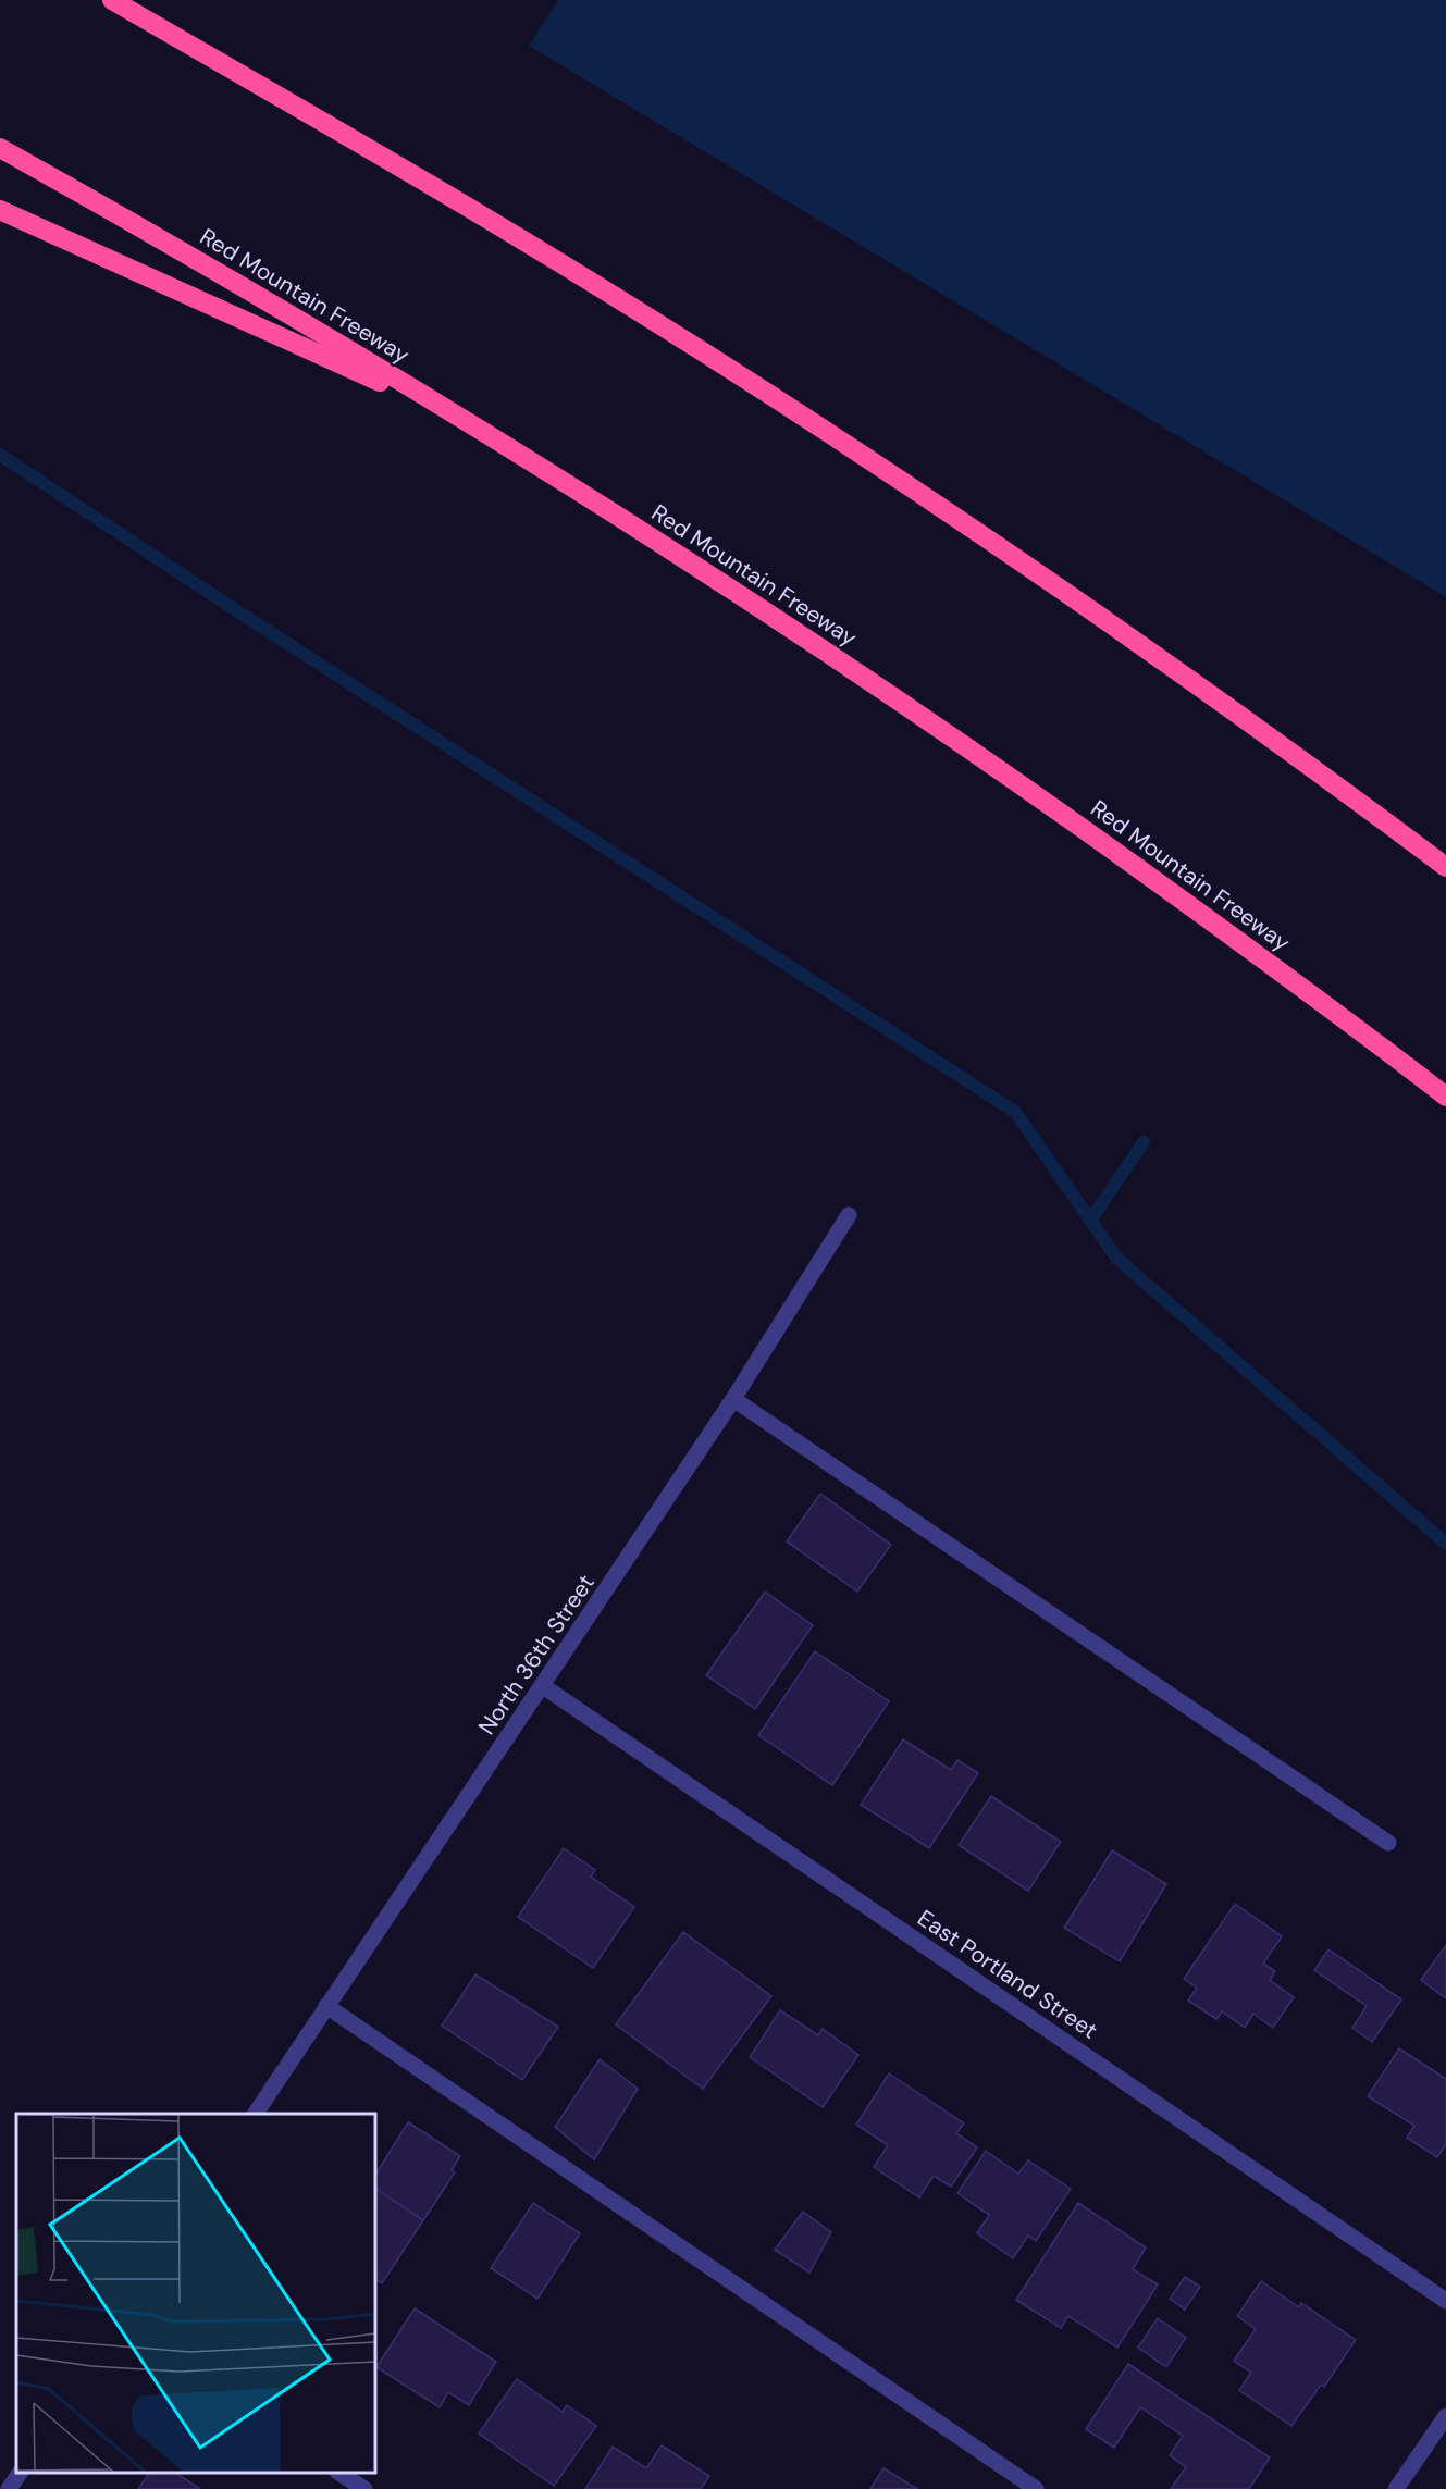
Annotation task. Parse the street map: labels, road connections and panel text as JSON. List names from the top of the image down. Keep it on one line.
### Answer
{"streets":{"highway":["Red Mountain Freeway"],"street":["North 36th Street","East Portland Street"]},"crossings":[["North 36th Street","East Portland Street"]]}
